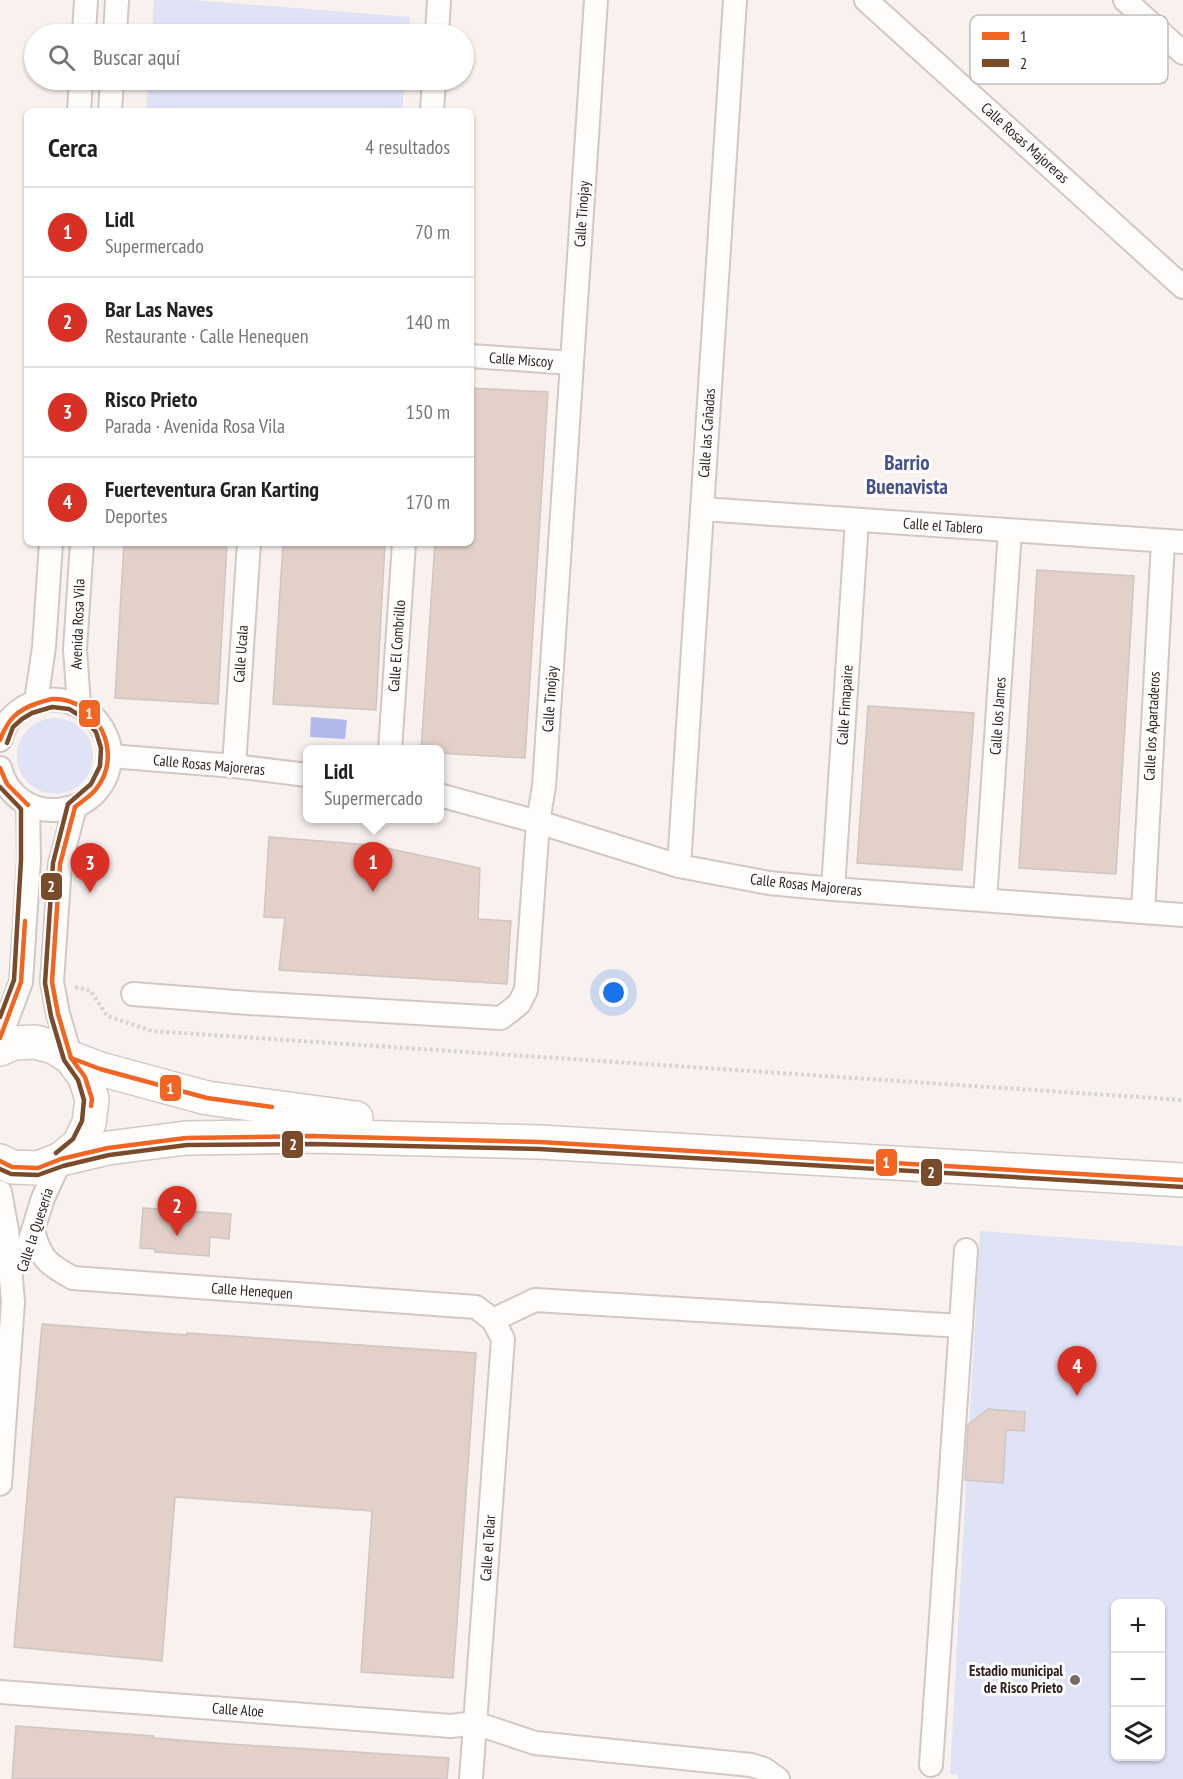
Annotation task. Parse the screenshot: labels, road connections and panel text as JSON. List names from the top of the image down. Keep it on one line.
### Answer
{"streets":{"street":["Calle Rosas Majoreras","Calle Tinojay","Calle Miscoy","Calle las Cañadas","Calle el Tablero","Avenida Rosa Vila","Calle El Combrillo","Calle Ucala","Calle Fimapaire","Calle los James","Calle los Apartaderos","Calle la Quesería","Calle Henequen","Calle el Telar","Calle Aloe"]},"crossings":[["Calle Rosas Majoreras","Calle Tinojay"],["Calle Rosas Majoreras","Calle las Cañadas"],["Calle Rosas Majoreras","Calle Ucala"],["Calle Rosas Majoreras","Calle Fimapaire"],["Calle Rosas Majoreras","Calle los James"],["Calle Rosas Majoreras","Calle los Apartaderos"],["Calle Tinojay","Calle Miscoy"],["Calle las Cañadas","Calle el Tablero"],["Calle el Tablero","Calle Fimapaire"],["Calle el Tablero","Calle los James"],["Calle el Tablero","Calle los Apartaderos"],["Calle la Quesería","Calle Henequen"],["Calle Henequen","Calle el Telar"],["Calle el Telar","Calle Aloe"]],"districts":["Barrio Buenavista"],"places":["Estadio municipal de Risco Prieto"],"lines":["transit line 1","transit line 2"],"legend":["1","2"],"page":{"search":"Buscar aquí","heading":["Cerca","4 resultados"],"list":[{"mark":"1","name":"Lidl","note":"Supermercado","value":"70 m"},{"mark":"2","name":"Bar Las Naves","note":"Restaurante · Calle Henequen","value":"140 m"},{"mark":"3","name":"Risco Prieto","note":"Parada · Avenida Rosa Vila","value":"150 m"},{"mark":"4","name":"Fuerteventura Gran Karting","note":"Deportes","value":"170 m"}],"popup":["Lidl","Supermercado"],"pins":["1","3","2","4"],"map_buttons":["+","−"]}}
